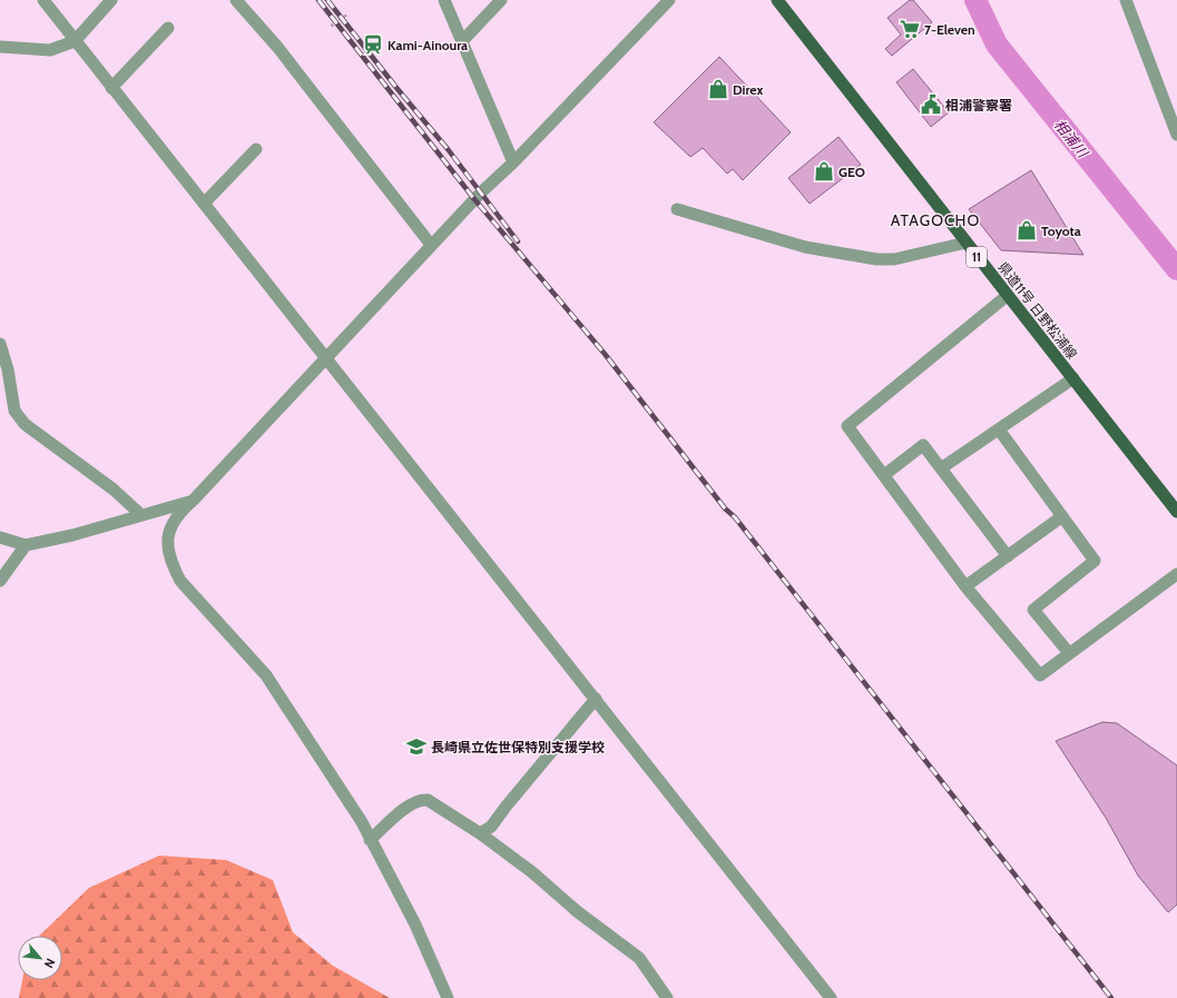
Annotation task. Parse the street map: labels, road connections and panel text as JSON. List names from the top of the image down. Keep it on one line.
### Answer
{"streets":{"main road":["11","県道11号 日野松浦線"]},"districts":["ATAGOCHO"],"water":["相浦川"],"places":{"supermarket":["7-Eleven"],"station":["Kami-Ainoura"],"shop":["Direx","GEO","Toyota"],"public building":["相浦警察署"],"school or university":["長崎県立佐世保特別支援学校"]},"north":"bottom right"}
